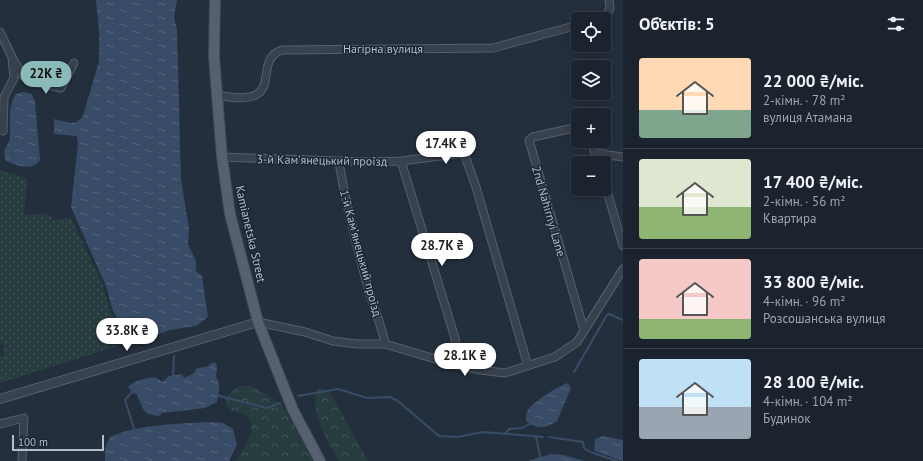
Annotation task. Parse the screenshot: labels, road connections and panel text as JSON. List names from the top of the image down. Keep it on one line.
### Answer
{"streets":{"main road":["Kamianetska Street"],"street":["Нагірна вулиця","3-й Камʼянецький проїзд","2nd Nahirnyi Lane","1-й Камʼянецький проїзд"]},"crossings":[["Нагірна вулиця","Kamianetska Street"],["3-й Камʼянецький проїзд","Kamianetska Street"],["3-й Камʼянецький проїзд","1-й Камʼянецький проїзд"]],"scale_bar":"100 m","page":{"heading":"Об’єктів: 5","map_buttons":["+","−"],"list":[{"name":"22 000 ₴/міс.","note":"2-кімн. · 78 m² · вулиця Атамана"},{"name":"17 400 ₴/міс.","note":"2-кімн. · 56 m² · Квартира"},{"name":"33 800 ₴/міс.","note":"4-кімн. · 96 m² · Розсошанська вулиця"},{"name":"28 100 ₴/міс.","note":"4-кімн. · 104 m² · Будинок"}],"price":["22K ₴","17.4K ₴","28.7K ₴","33.8K ₴","28.1K ₴"],"scale":"100 m"}}
